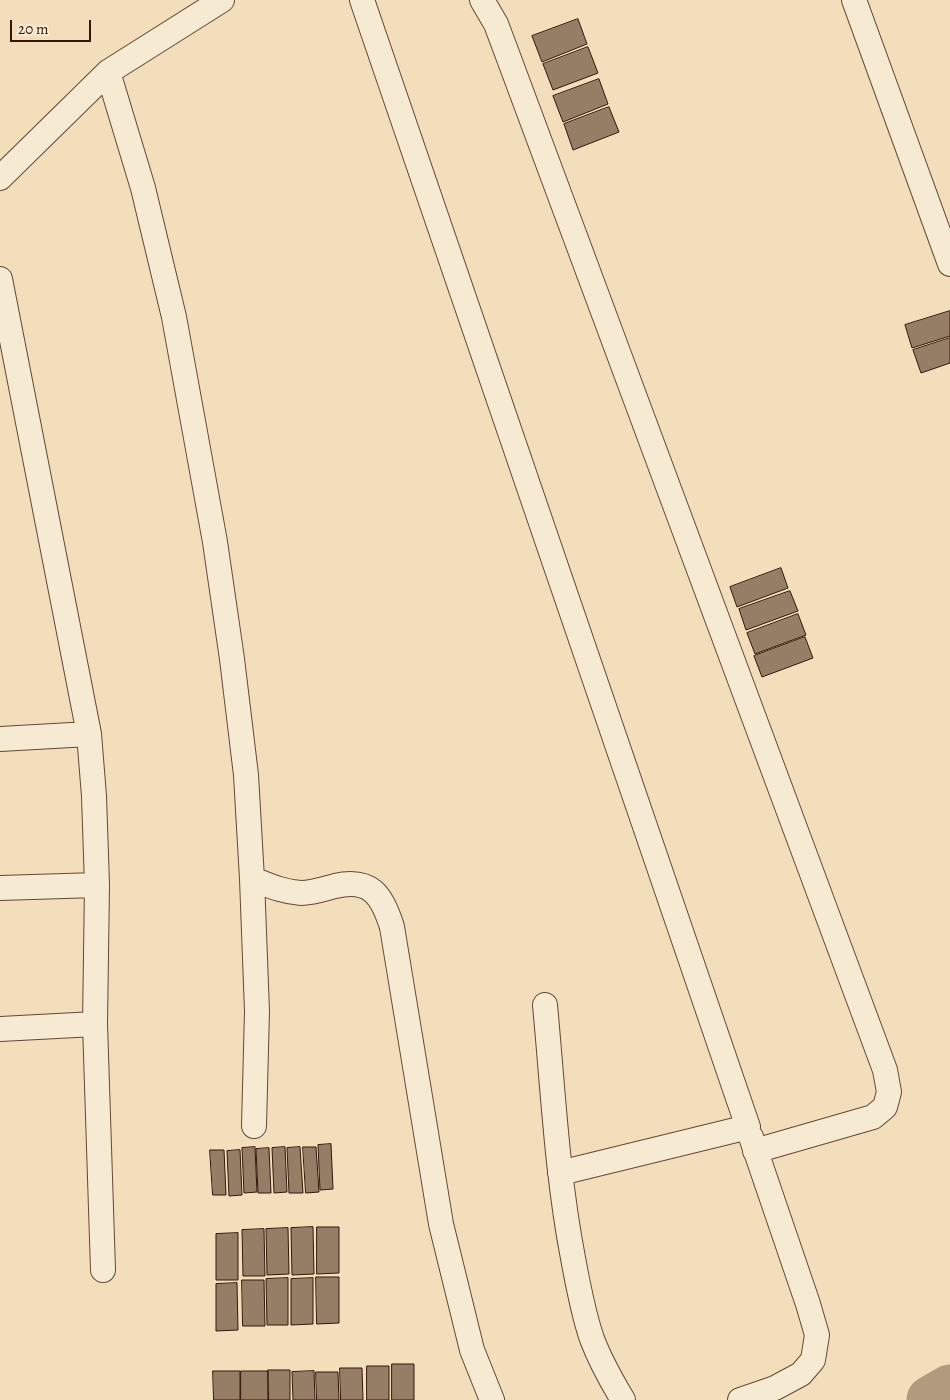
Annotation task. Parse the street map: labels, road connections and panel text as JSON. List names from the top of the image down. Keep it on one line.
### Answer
{"scale_bar":"20 m"}
